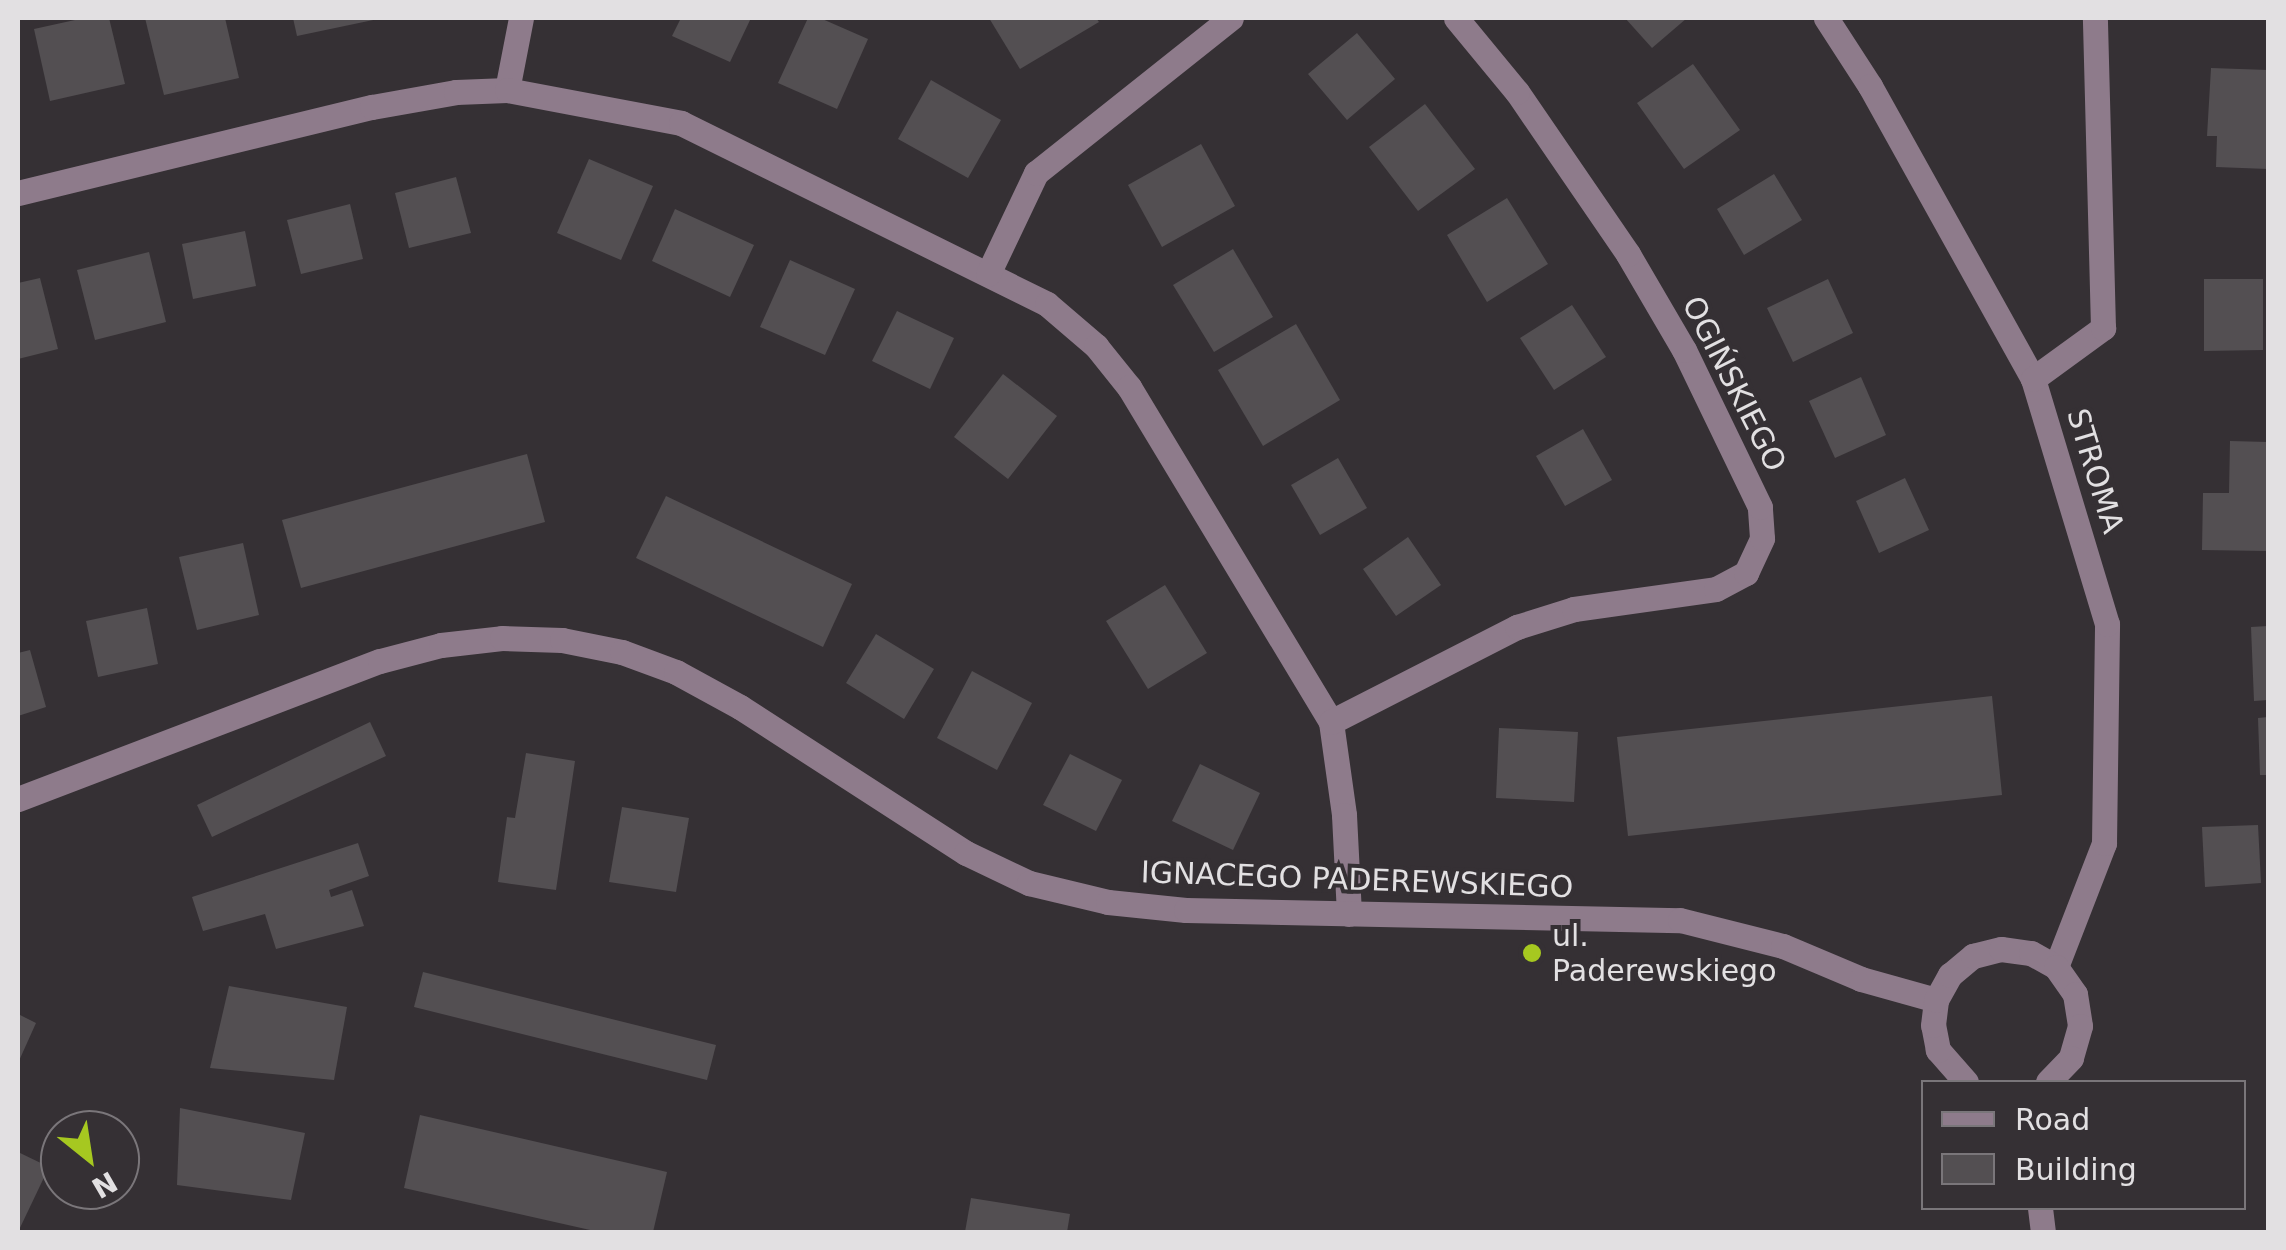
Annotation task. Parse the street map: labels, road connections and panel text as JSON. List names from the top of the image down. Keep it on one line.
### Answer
{"streets":{"street":["OGIŃSKIEGO","STROMA","IGNACEGO PADEREWSKIEGO"]},"places":["ul. Paderewskiego"],"legend":["Road","Building"],"north":"bottom right"}
